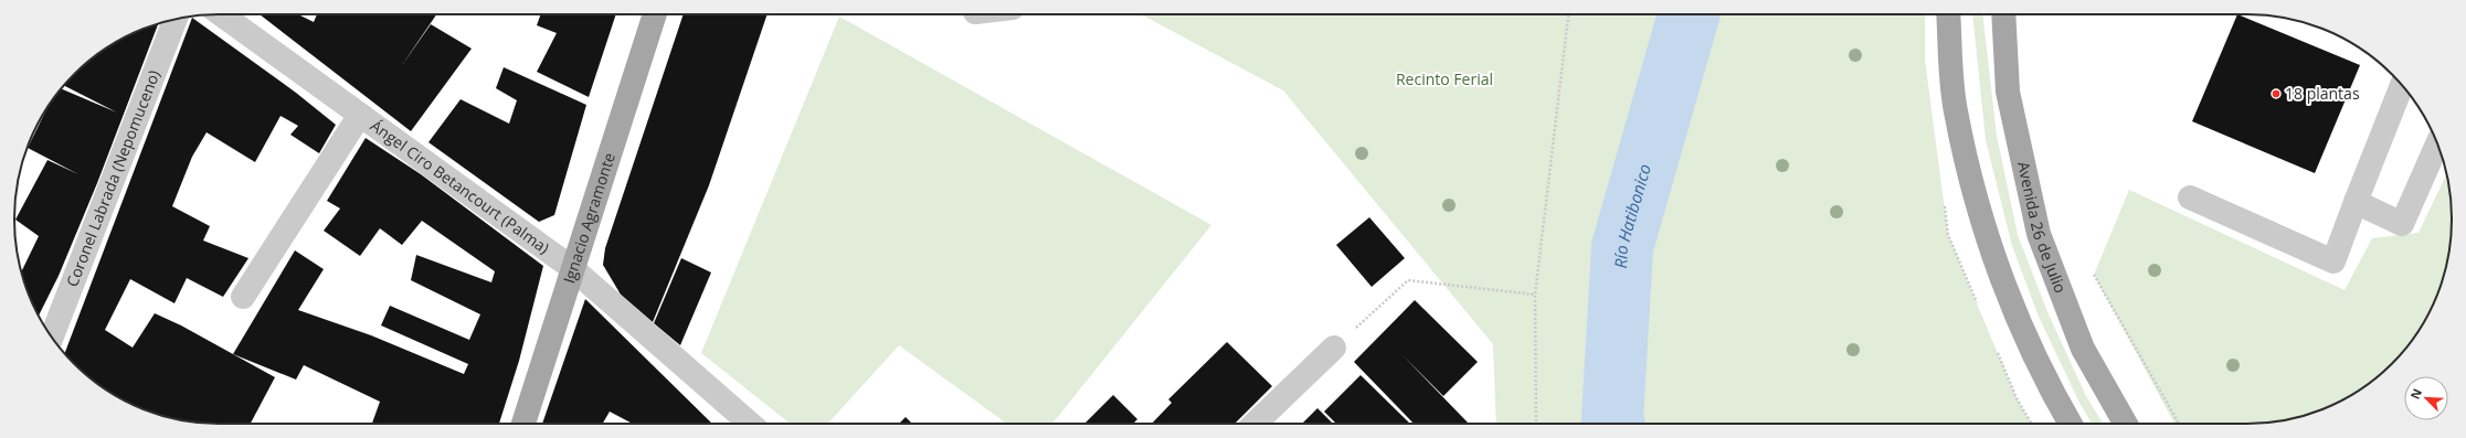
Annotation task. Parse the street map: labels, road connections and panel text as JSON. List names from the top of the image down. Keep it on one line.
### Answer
{"streets":{"main road":["Ignacio Agramonte","Avenida 26 de Julio"],"street":["Coronel Labrada (Nepomuceno)","Ángel Ciro Betancourt (Palma)"]},"crossings":[["Ángel Ciro Betancourt (Palma)","Ignacio Agramonte"]],"water":["Río Hatibonico"],"parks":["Recinto Ferial"],"places":["18 plantas"],"north":"top left"}
